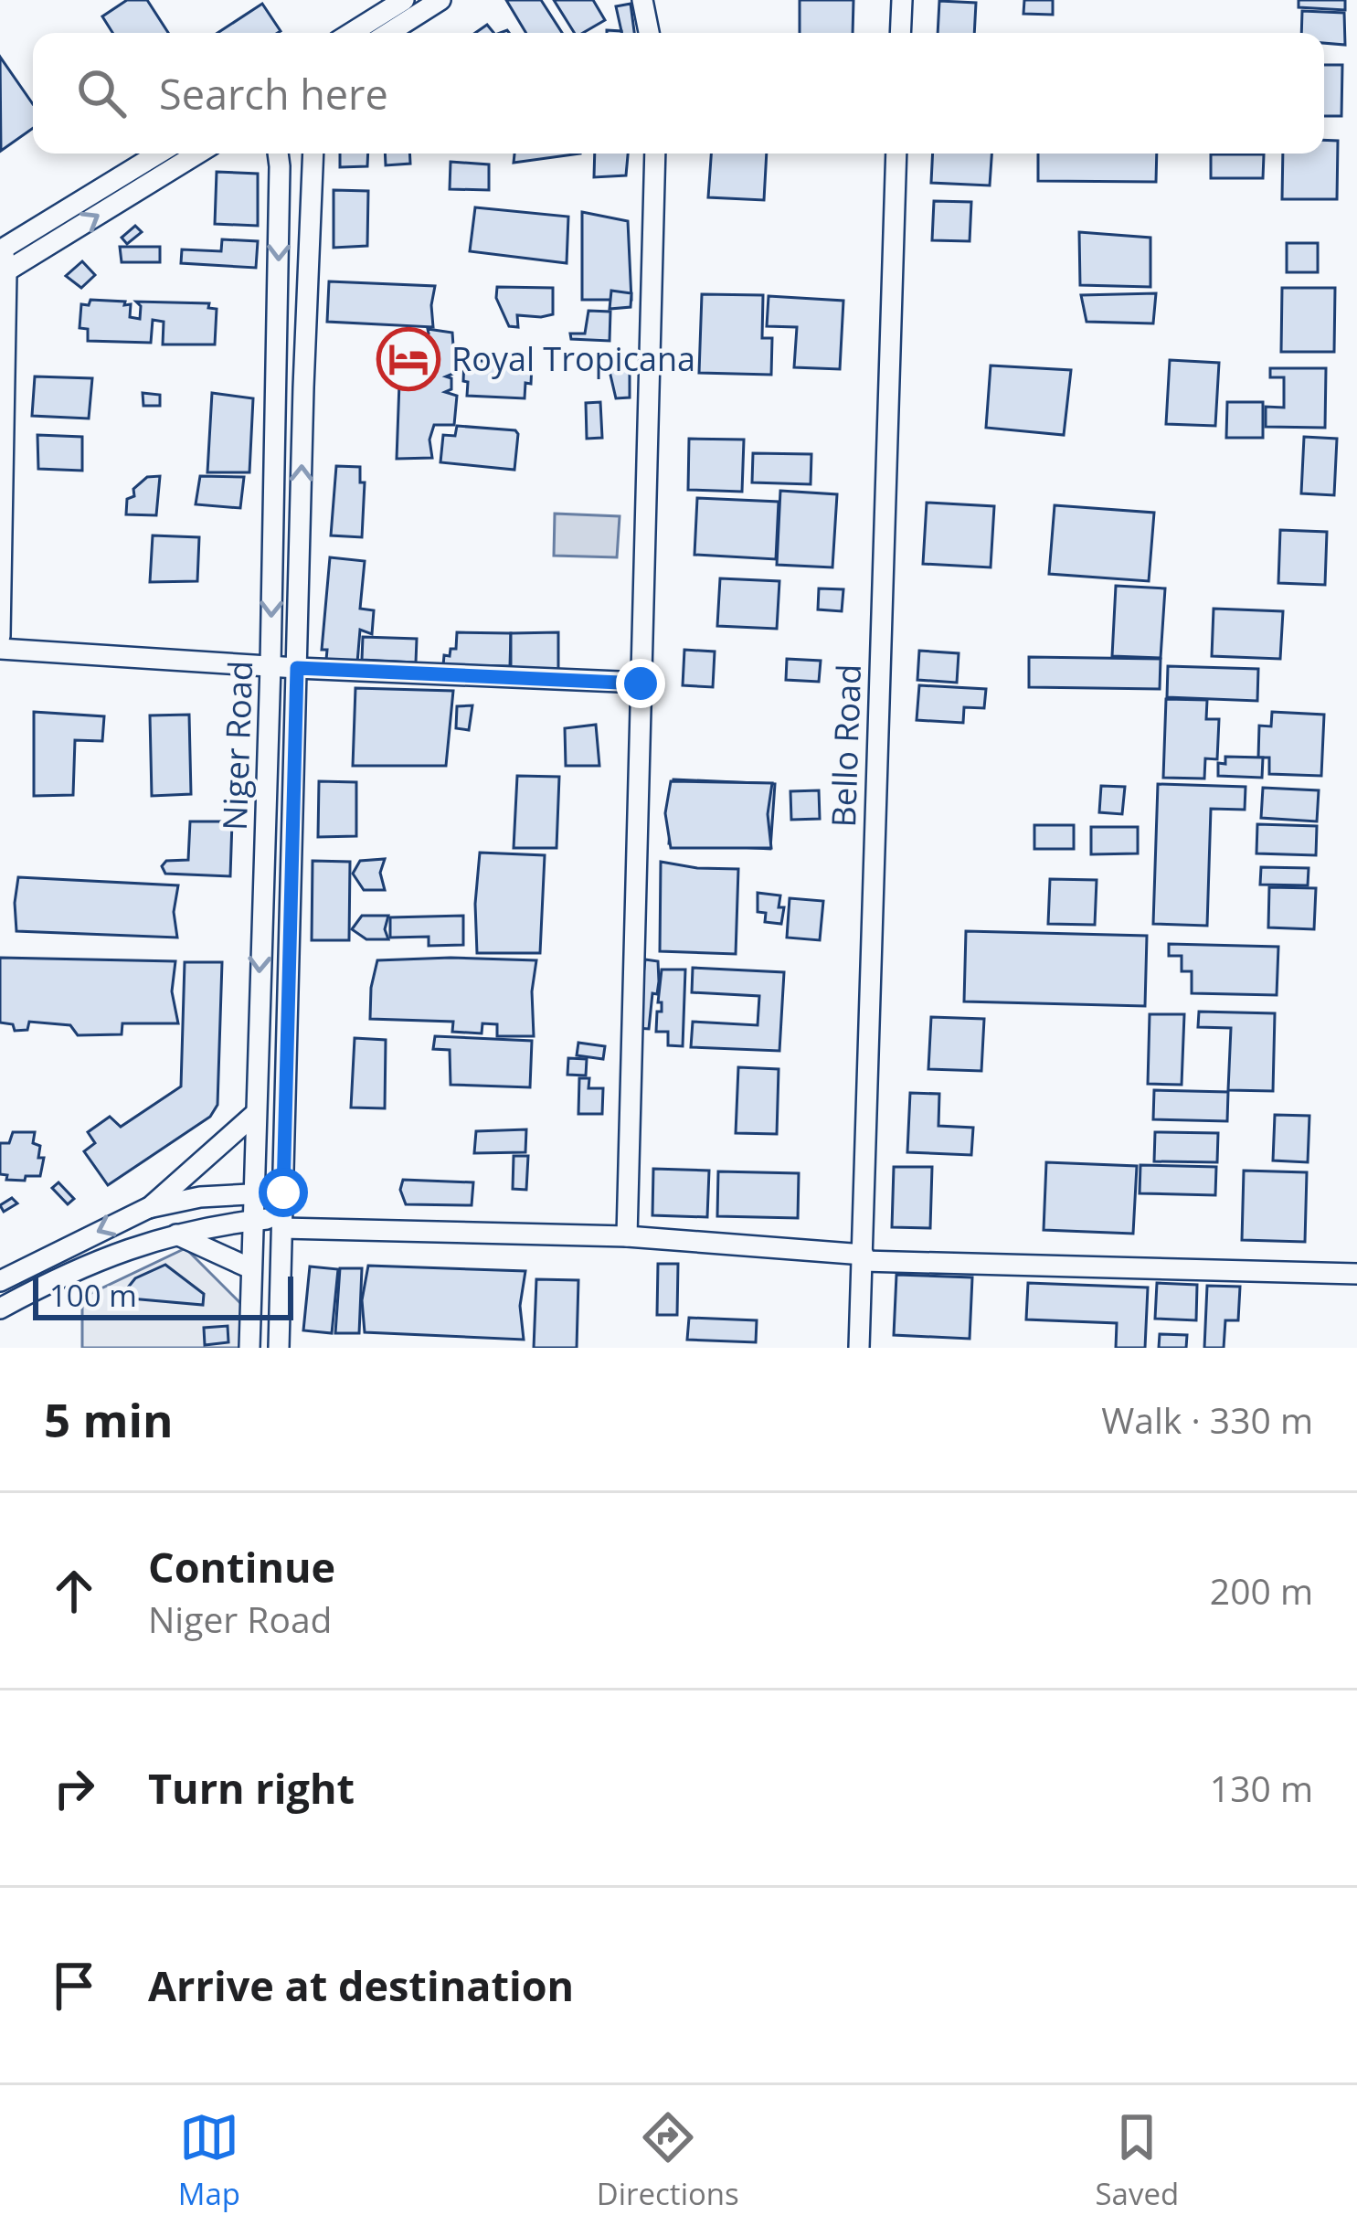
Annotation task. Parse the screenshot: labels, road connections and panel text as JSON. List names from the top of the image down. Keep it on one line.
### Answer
{"streets":{"street":["Niger Road","Bello Road"]},"places":{"hotel":["Royal Tropicana"]},"scale_bar":"100 m","page":{"search":"Search here","scale":"100 m","heading":["5 min","Walk · 330 m"],"list":[["Continue","Niger Road","200 m"],["Turn right","130 m"],"Arrive at destination"],"nav":["Map","Directions","Saved"]}}
